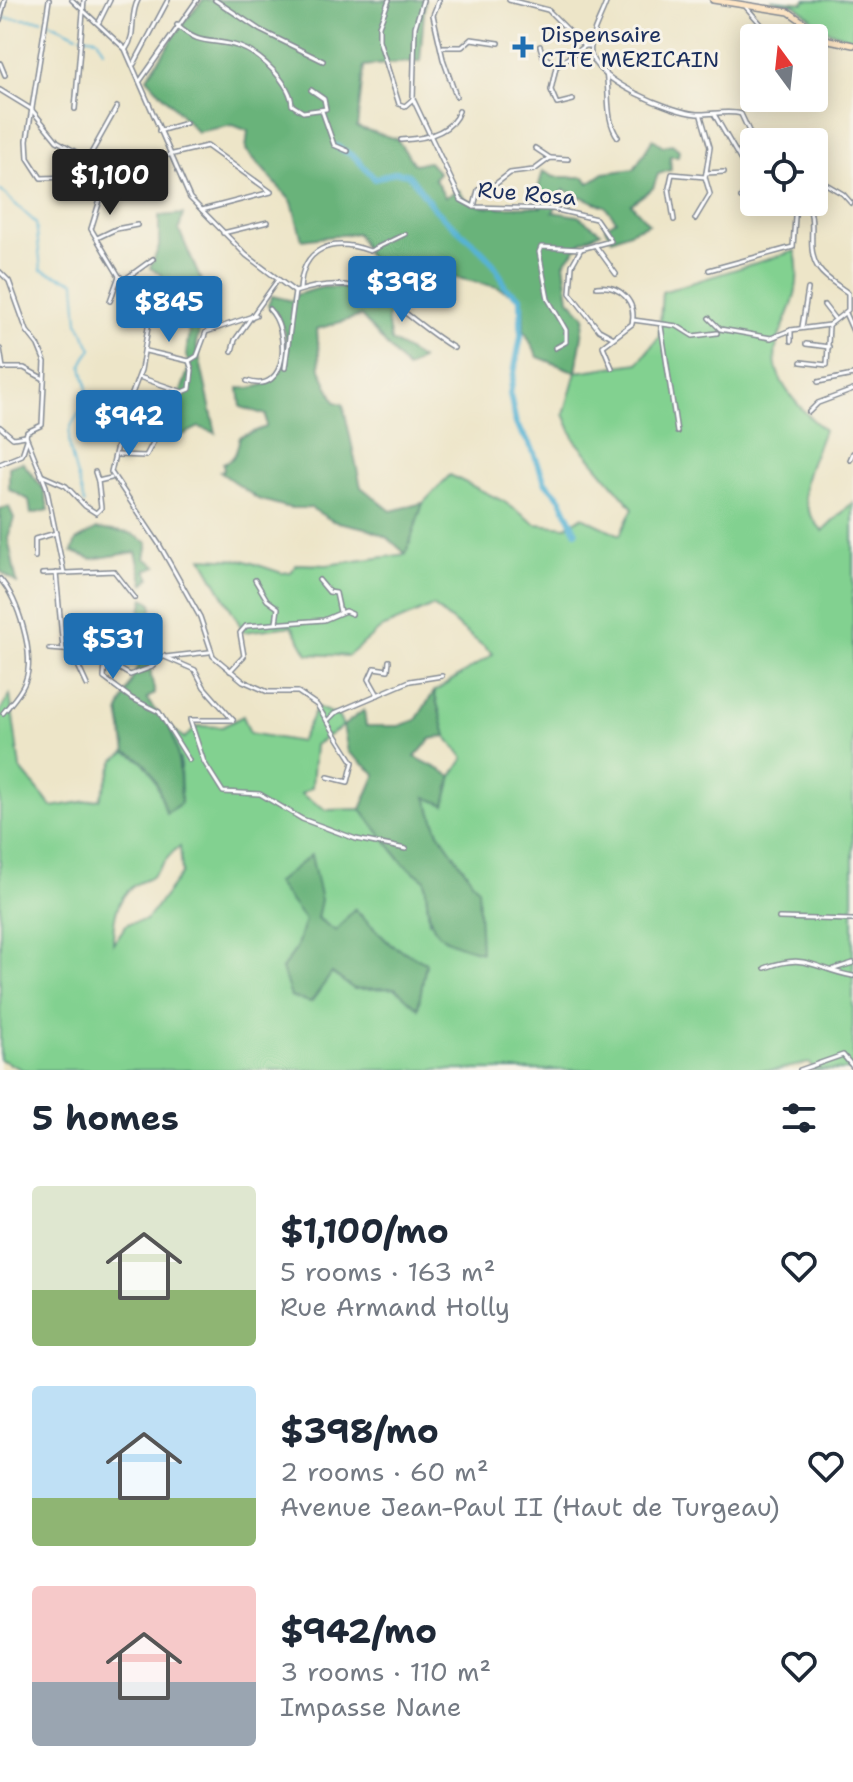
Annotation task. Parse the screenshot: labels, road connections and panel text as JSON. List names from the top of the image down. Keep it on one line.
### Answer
{"streets":{"street":["Rue Rosa"]},"places":{"health":["Dispensaire CITE MERICAIN"]},"north":"top","page":{"price":["$1,100","$398","$845","$942","$531"],"heading":"5 homes","list":[{"name":"$1,100/mo","note":"5 rooms · 163 m² · Rue Armand Holly"},{"name":"$398/mo","note":"2 rooms · 60 m² · Avenue Jean-Paul II (Haut de Turgeau)"},{"name":"$942/mo","note":"3 rooms · 110 m² · Impasse Nane"}]}}
